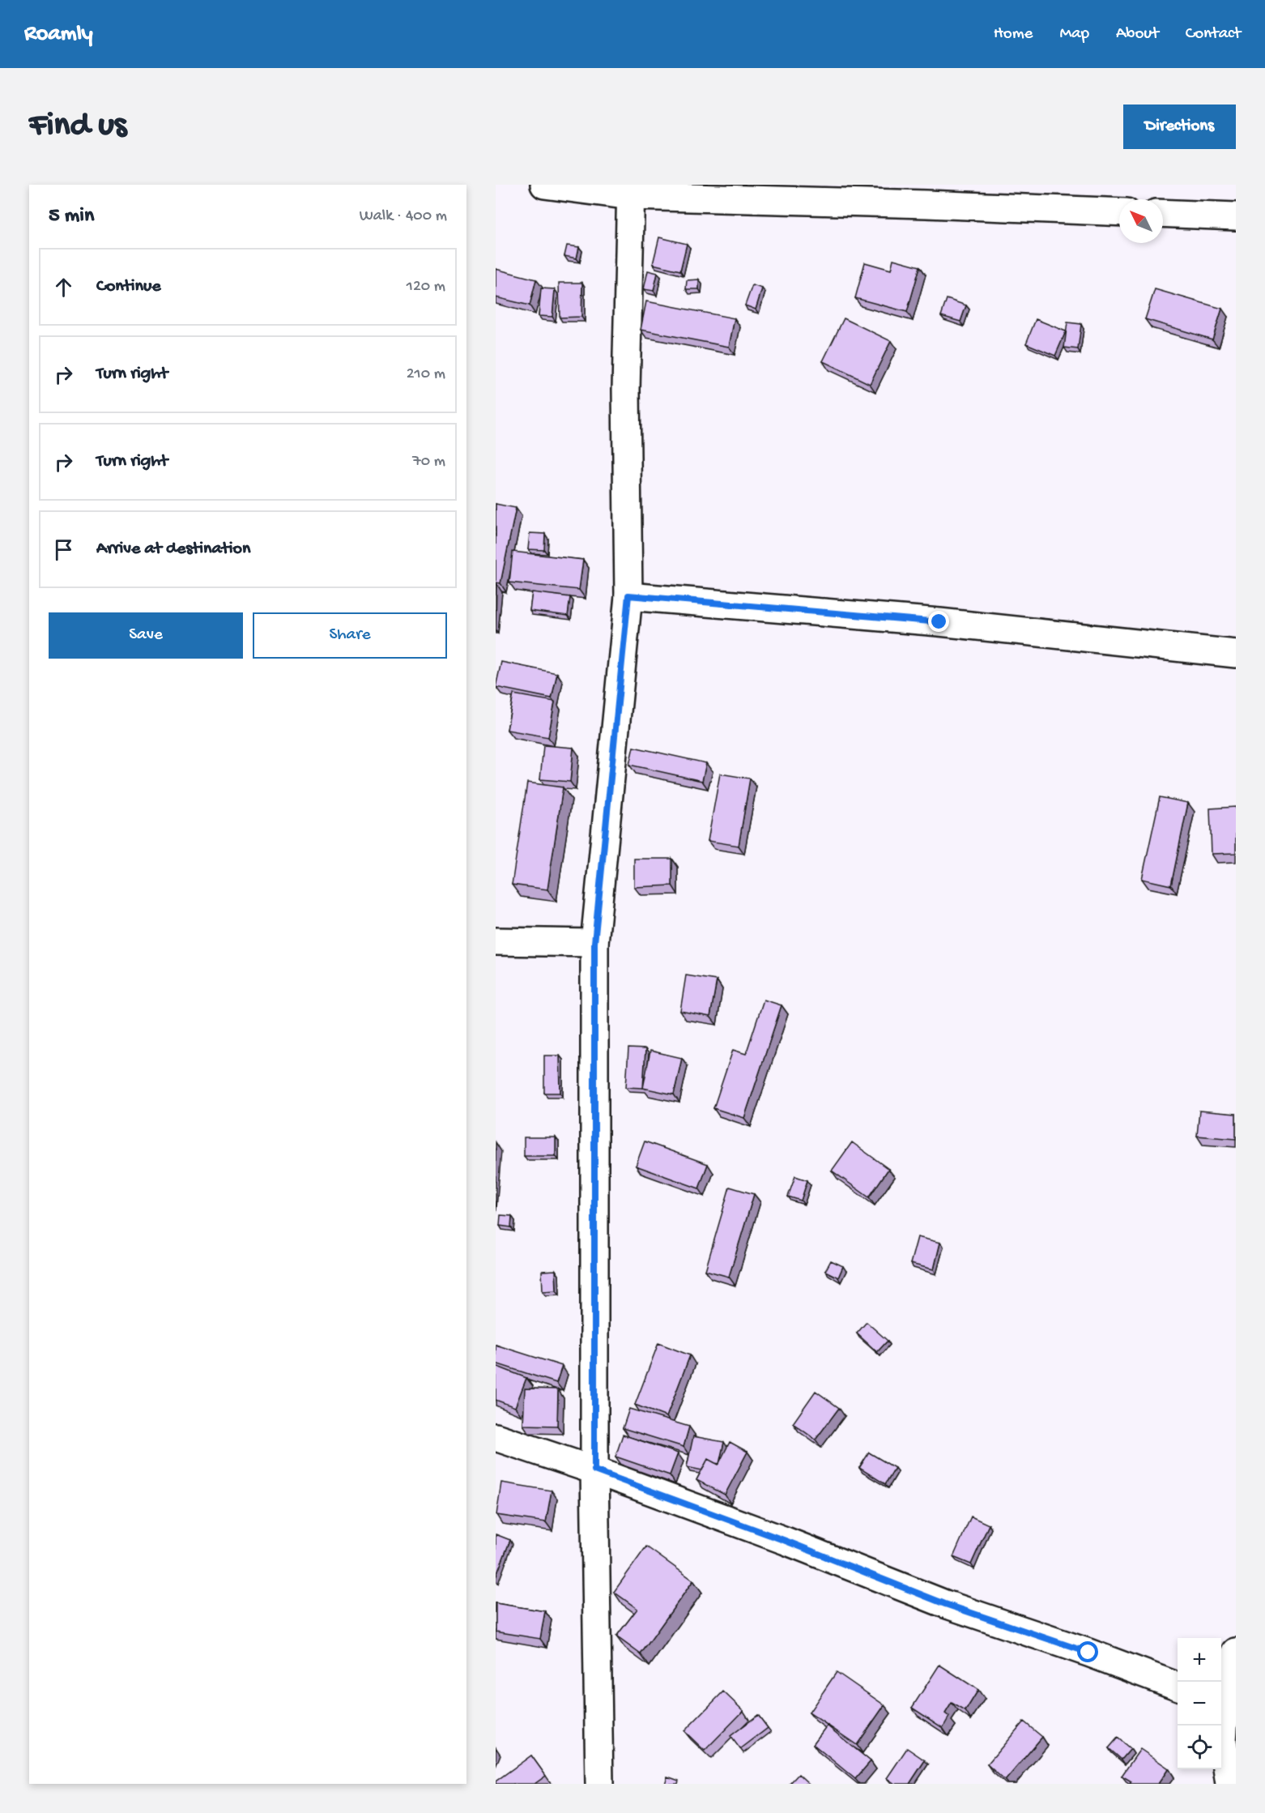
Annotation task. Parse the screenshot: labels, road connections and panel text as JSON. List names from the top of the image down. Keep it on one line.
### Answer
{"north":"top left","page":{"header":"Roamly","nav":["Home","Map","About","Contact"],"buttons":["Directions",["Save","Share"]],"title":"Find us","heading":["5 min","Walk · 400 m"],"list":[["Continue","120 m"],["Turn right","210 m"],["Turn right","70 m"],"Arrive at destination"],"map_buttons":["+","−"]}}
